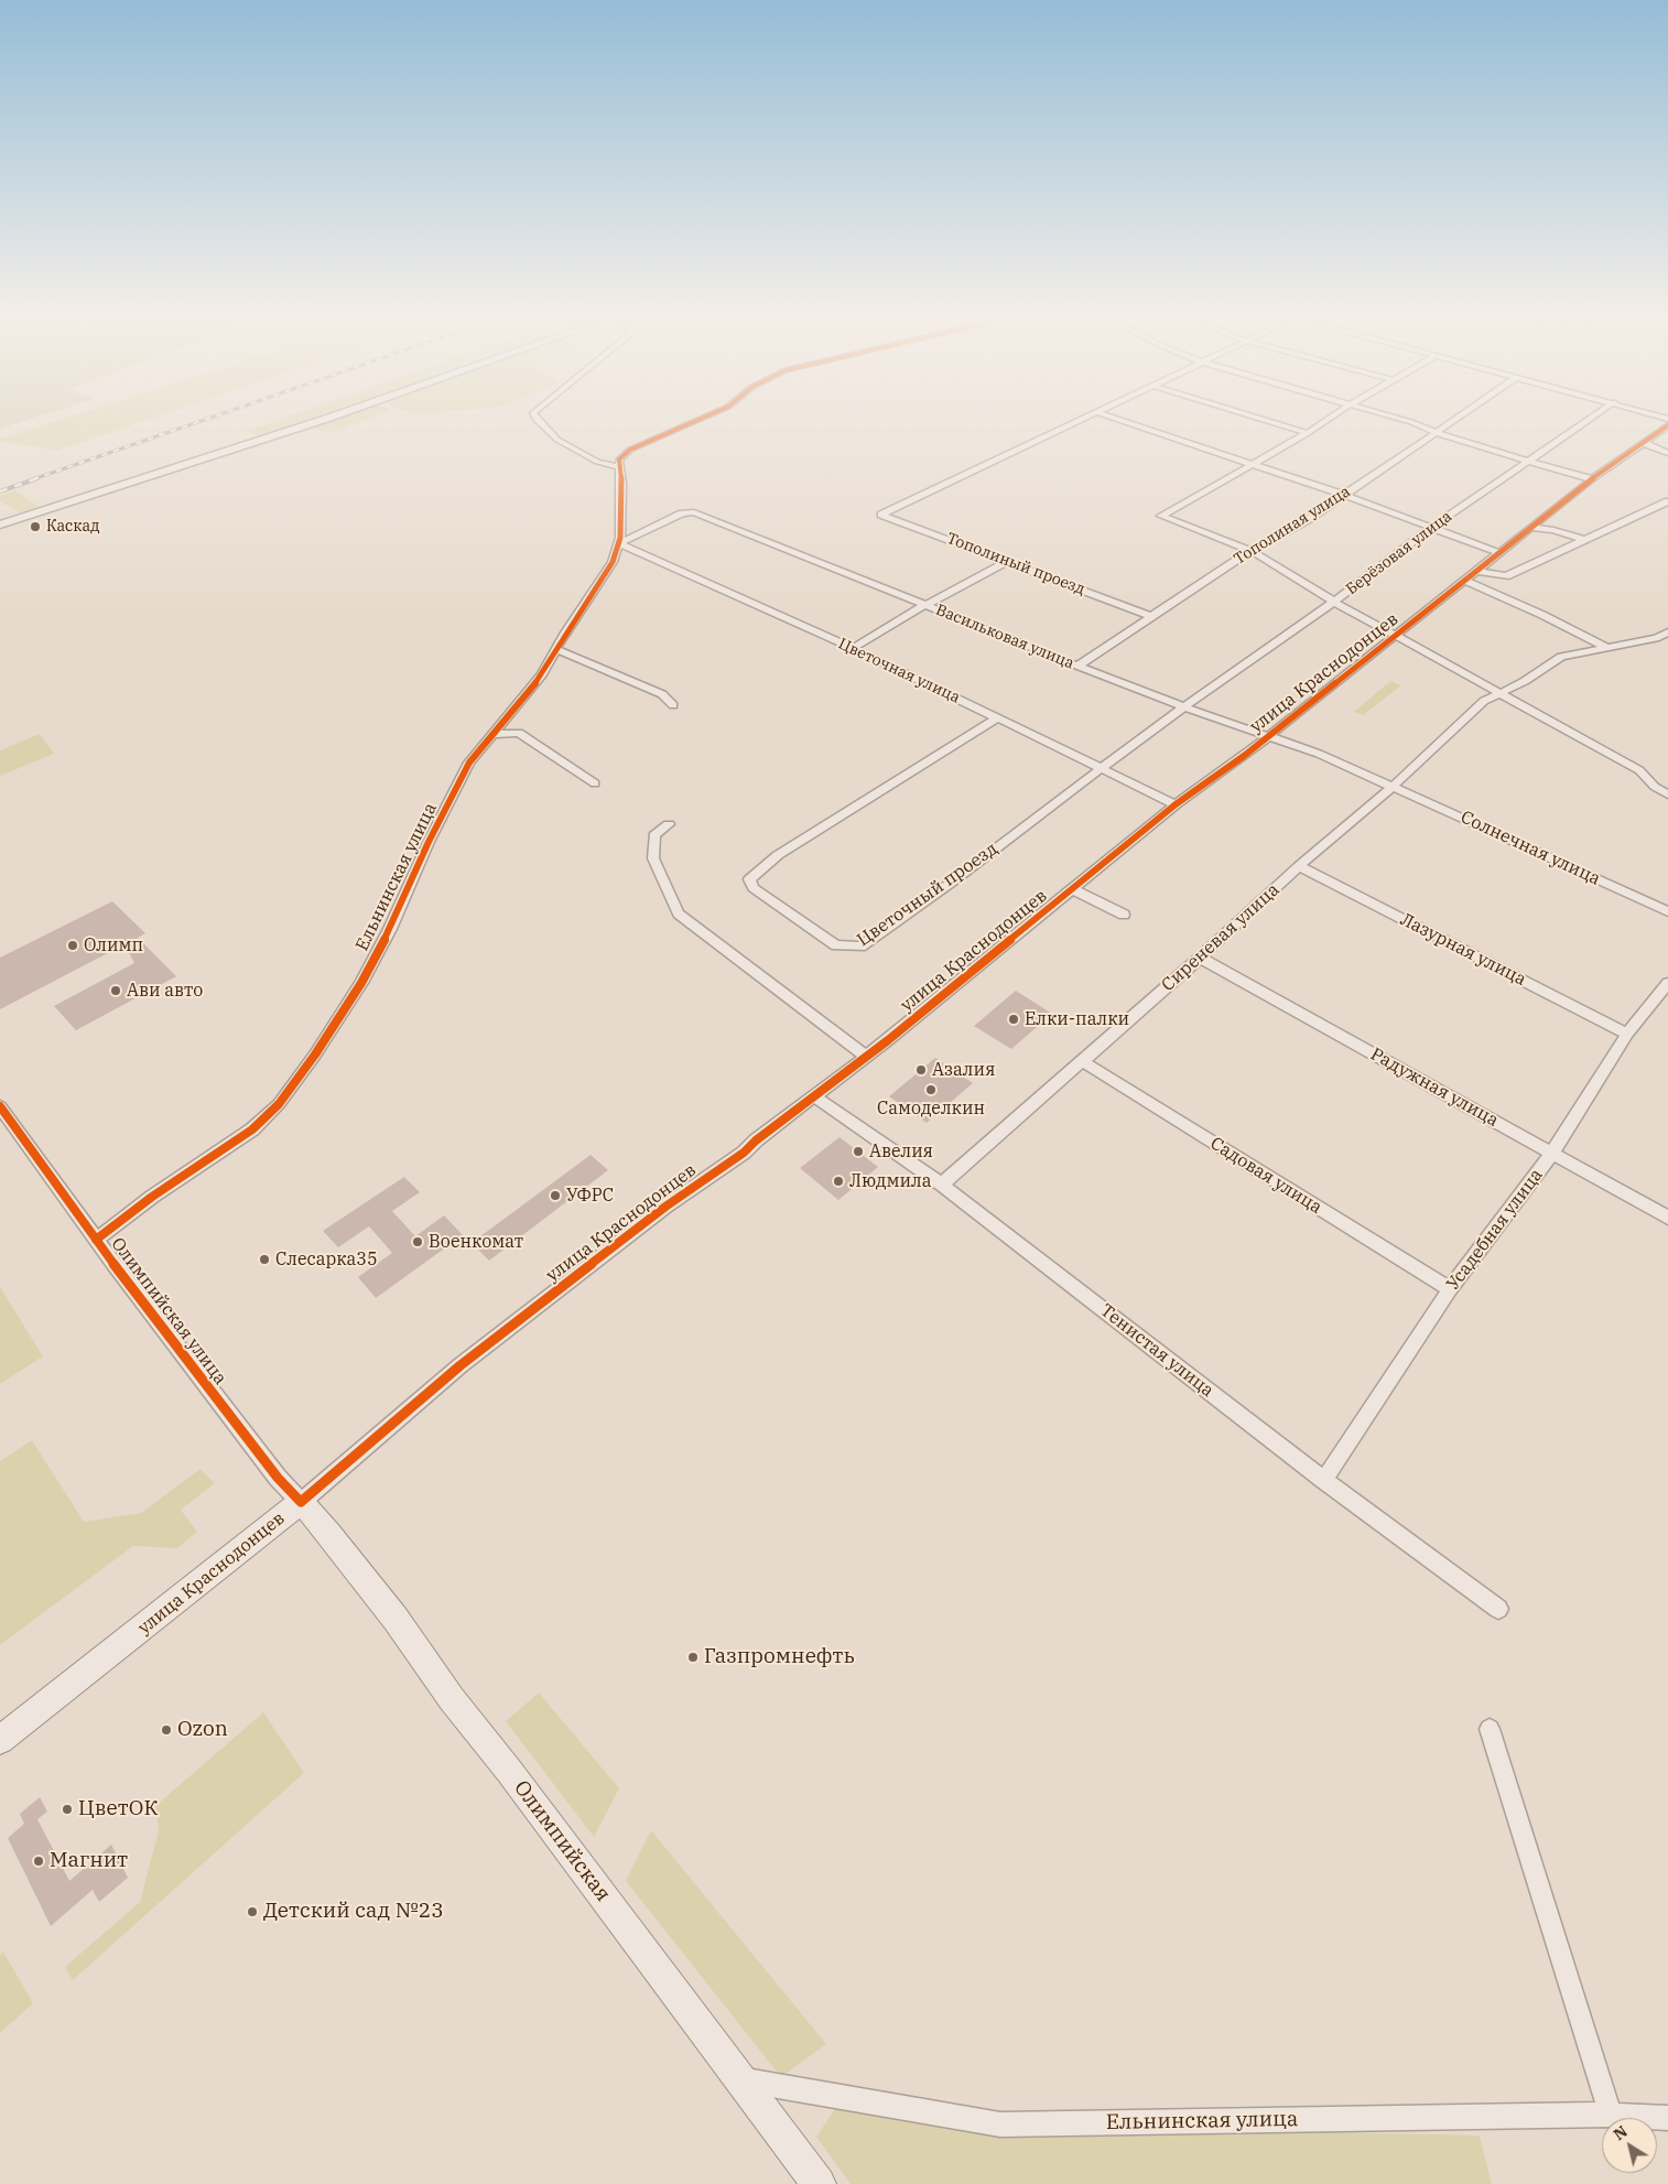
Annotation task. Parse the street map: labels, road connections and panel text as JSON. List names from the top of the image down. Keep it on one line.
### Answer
{"streets":{"main road":["улица Краснодонцев","Олимпийская"],"street":["Тополиная улица","Берёзовая улица","Тополиный проезд","Васильковая улица","Цветочная улица","Солнечная улица","Ельнинская улица","Цветочный проезд","Сиреневая улица","Лазурная улица","Радужная улица","Садовая улица","Усадебная улица","Олимпийская улица","Тенистая улица"]},"crossings":[["Тополиная улица","Тополиный проезд"],["Тополиная улица","Васильковая улица"],["Берёзовая улица","Васильковая улица"],["Берёзовая улица","Цветочный проезд"],["Васильковая улица","Цветочная улица"],["Васильковая улица","улица Краснодонцев"],["Васильковая улица","Солнечная улица"],["Васильковая улица","Ельнинская улица"],["Васильковая улица","Цветочный проезд"],["Васильковая улица","Сиреневая улица"],["Цветочная улица","улица Краснодонцев"],["Цветочная улица","Ельнинская улица"],["Цветочная улица","Цветочный проезд"],["улица Краснодонцев","Олимпийская улица"],["улица Краснодонцев","Тенистая улица"],["улица Краснодонцев","Олимпийская"],["Солнечная улица","Сиреневая улица"],["Ельнинская улица","Олимпийская улица"],["Ельнинская улица","Олимпийская"],["Сиреневая улица","Лазурная улица"],["Сиреневая улица","Радужная улица"],["Сиреневая улица","Садовая улица"],["Сиреневая улица","Тенистая улица"],["Лазурная улица","Усадебная улица"],["Радужная улица","Усадебная улица"],["Садовая улица","Усадебная улица"],["Усадебная улица","Тенистая улица"],["Олимпийская улица","Олимпийская"]],"places":["Каскад","Олимп","Ави авто","Елки-палки","Азалия","Самоделкин","Авелия","Людмила","УФРС","Военкомат","Слесарка35","Газпромнефть","Ozon","ЦветОК","Магнит","Детский сад №23"],"north":"top left"}
